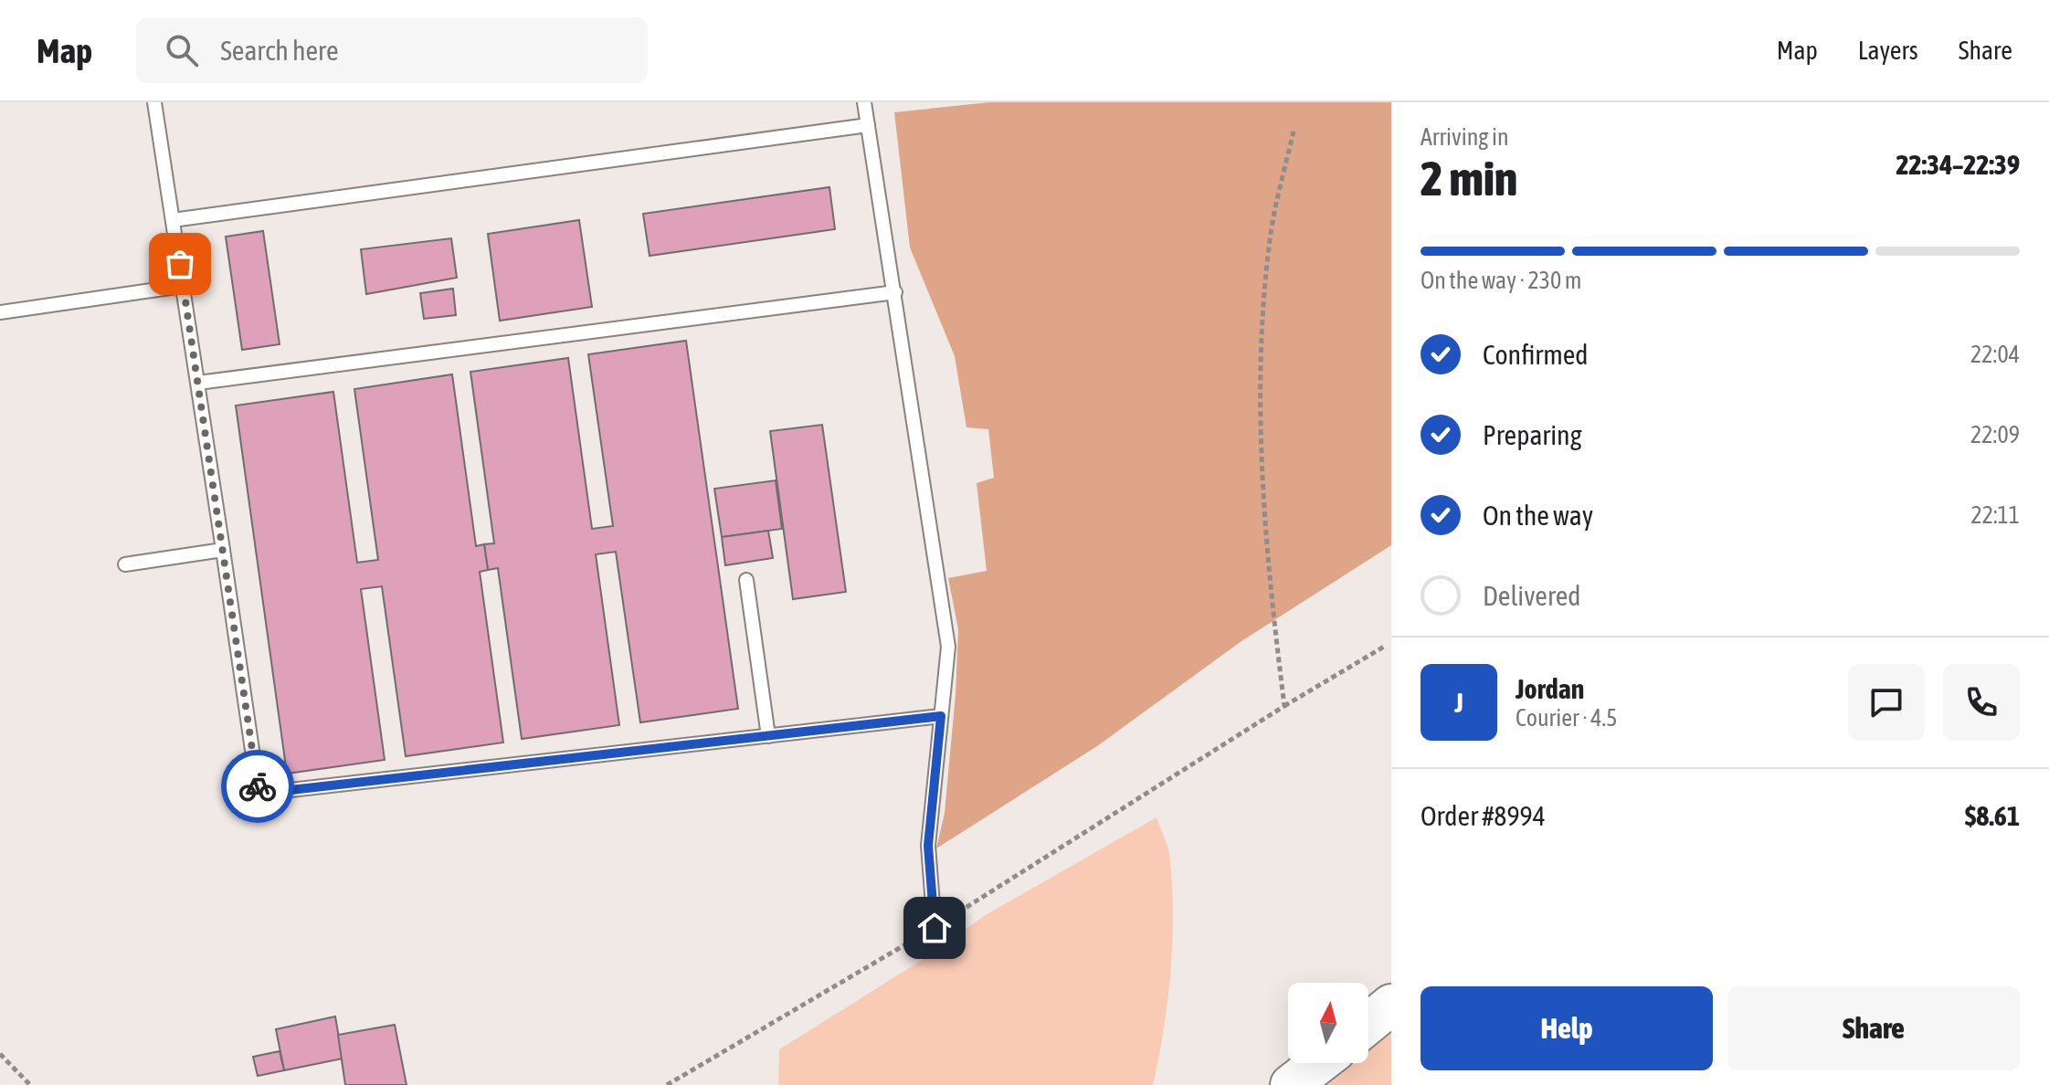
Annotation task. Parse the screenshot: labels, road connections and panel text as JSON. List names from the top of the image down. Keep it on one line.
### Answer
{"north":"top","page":{"header":"Map","search":"Search here","nav":["Map","Layers","Share"],"heading":["2 min","Arriving in","22:34–22:39"],"panel":["Jordan","Courier · 4.5","Order #8994","$8.61"],"bar":"On the way · 230 m","list":[["Confirmed","22:04"],["Preparing","22:09"],["On the way","22:11"],"Delivered"],"round":"J","buttons":["Help","Share"]}}
